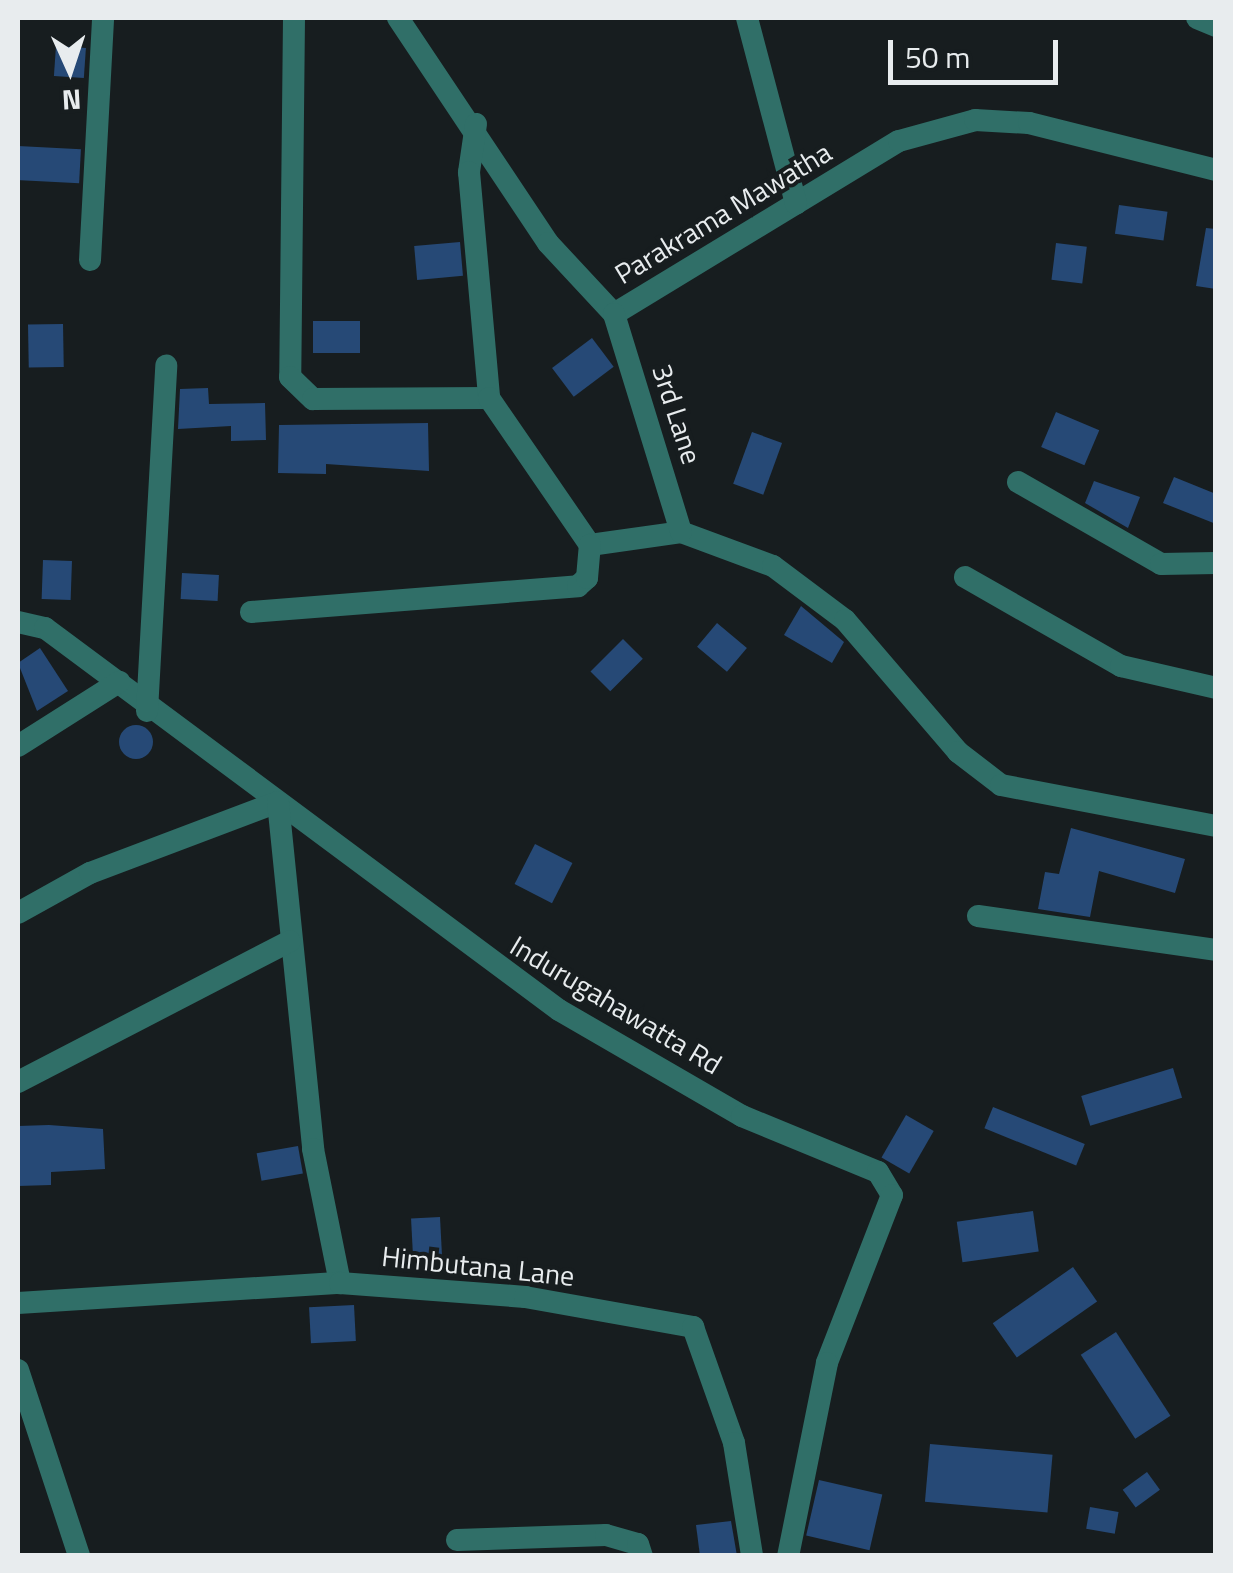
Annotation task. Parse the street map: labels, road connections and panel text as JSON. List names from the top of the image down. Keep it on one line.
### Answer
{"streets":{"street":["Parakrama Mawatha","3rd Lane","Indurugahawatta Rd","Himbutana Lane"]},"crossings":[["Parakrama Mawatha","3rd Lane"]],"scale_bar":"50 m","north":"bottom"}
